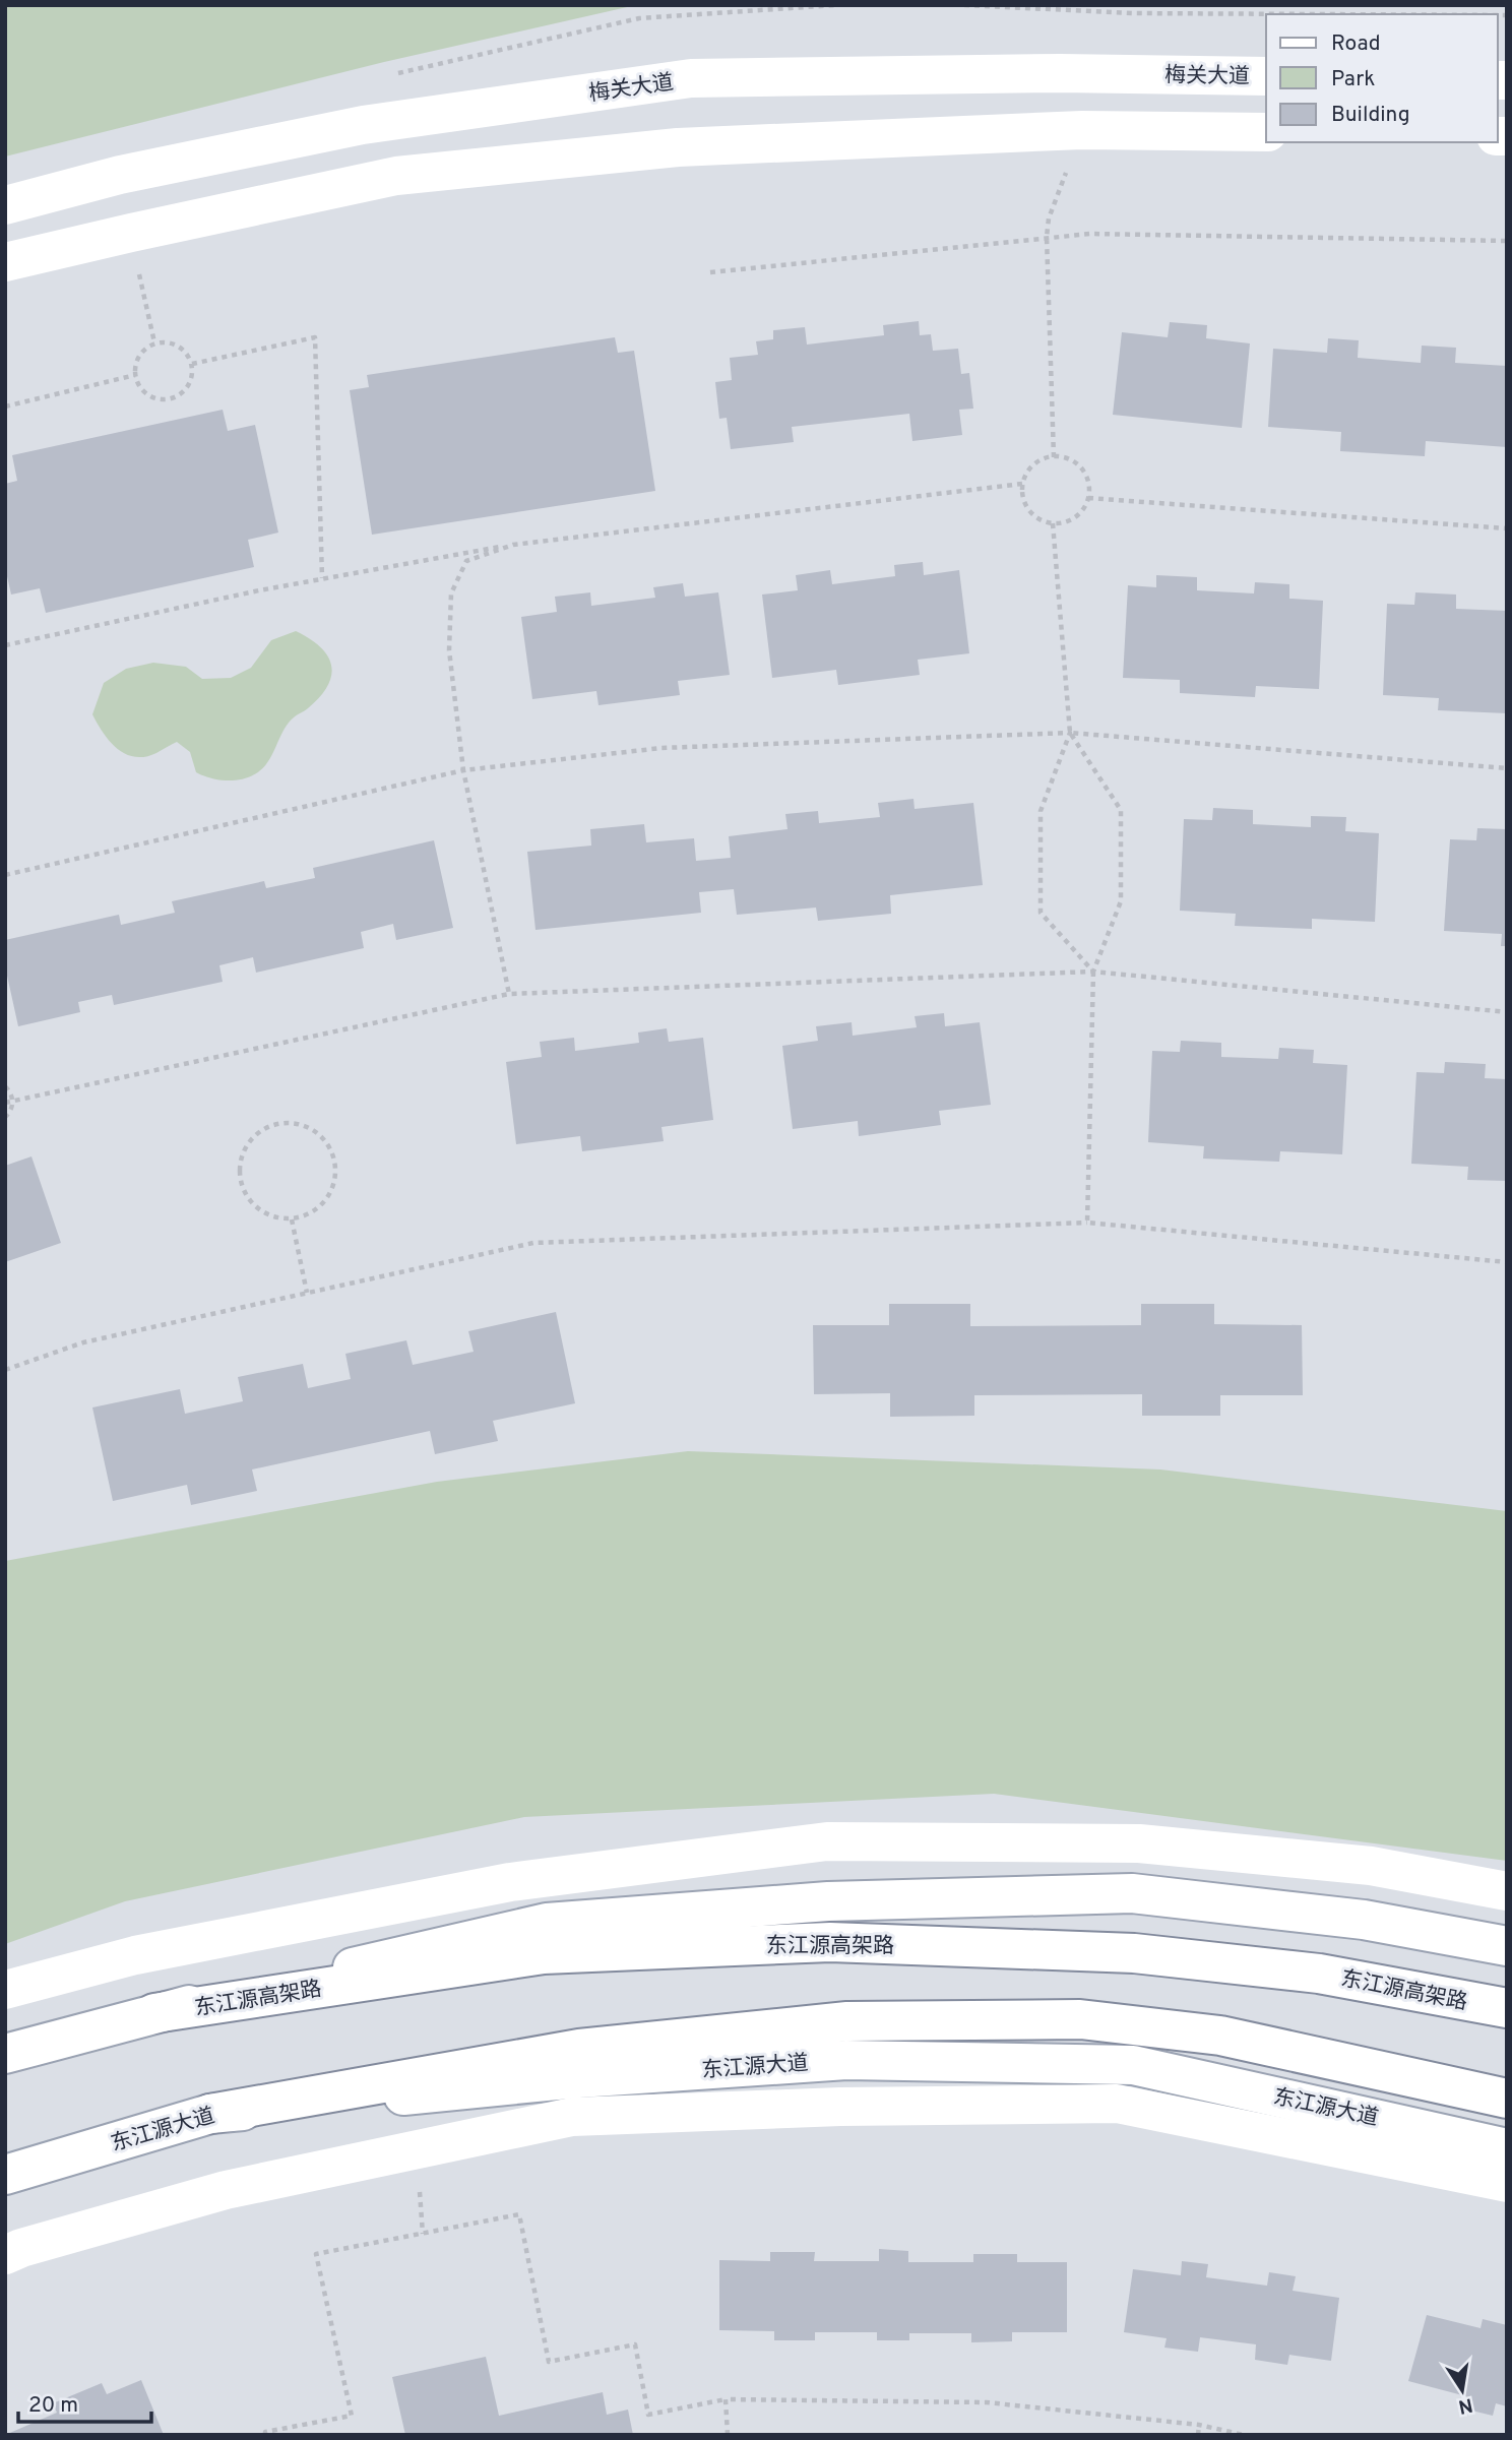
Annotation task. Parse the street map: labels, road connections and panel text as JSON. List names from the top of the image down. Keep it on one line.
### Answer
{"streets":{"main road":["梅关大道","东江源高架路","东江源大道"]},"legend":["Road","Park","Building"],"scale_bar":"20 m","north":"bottom"}
